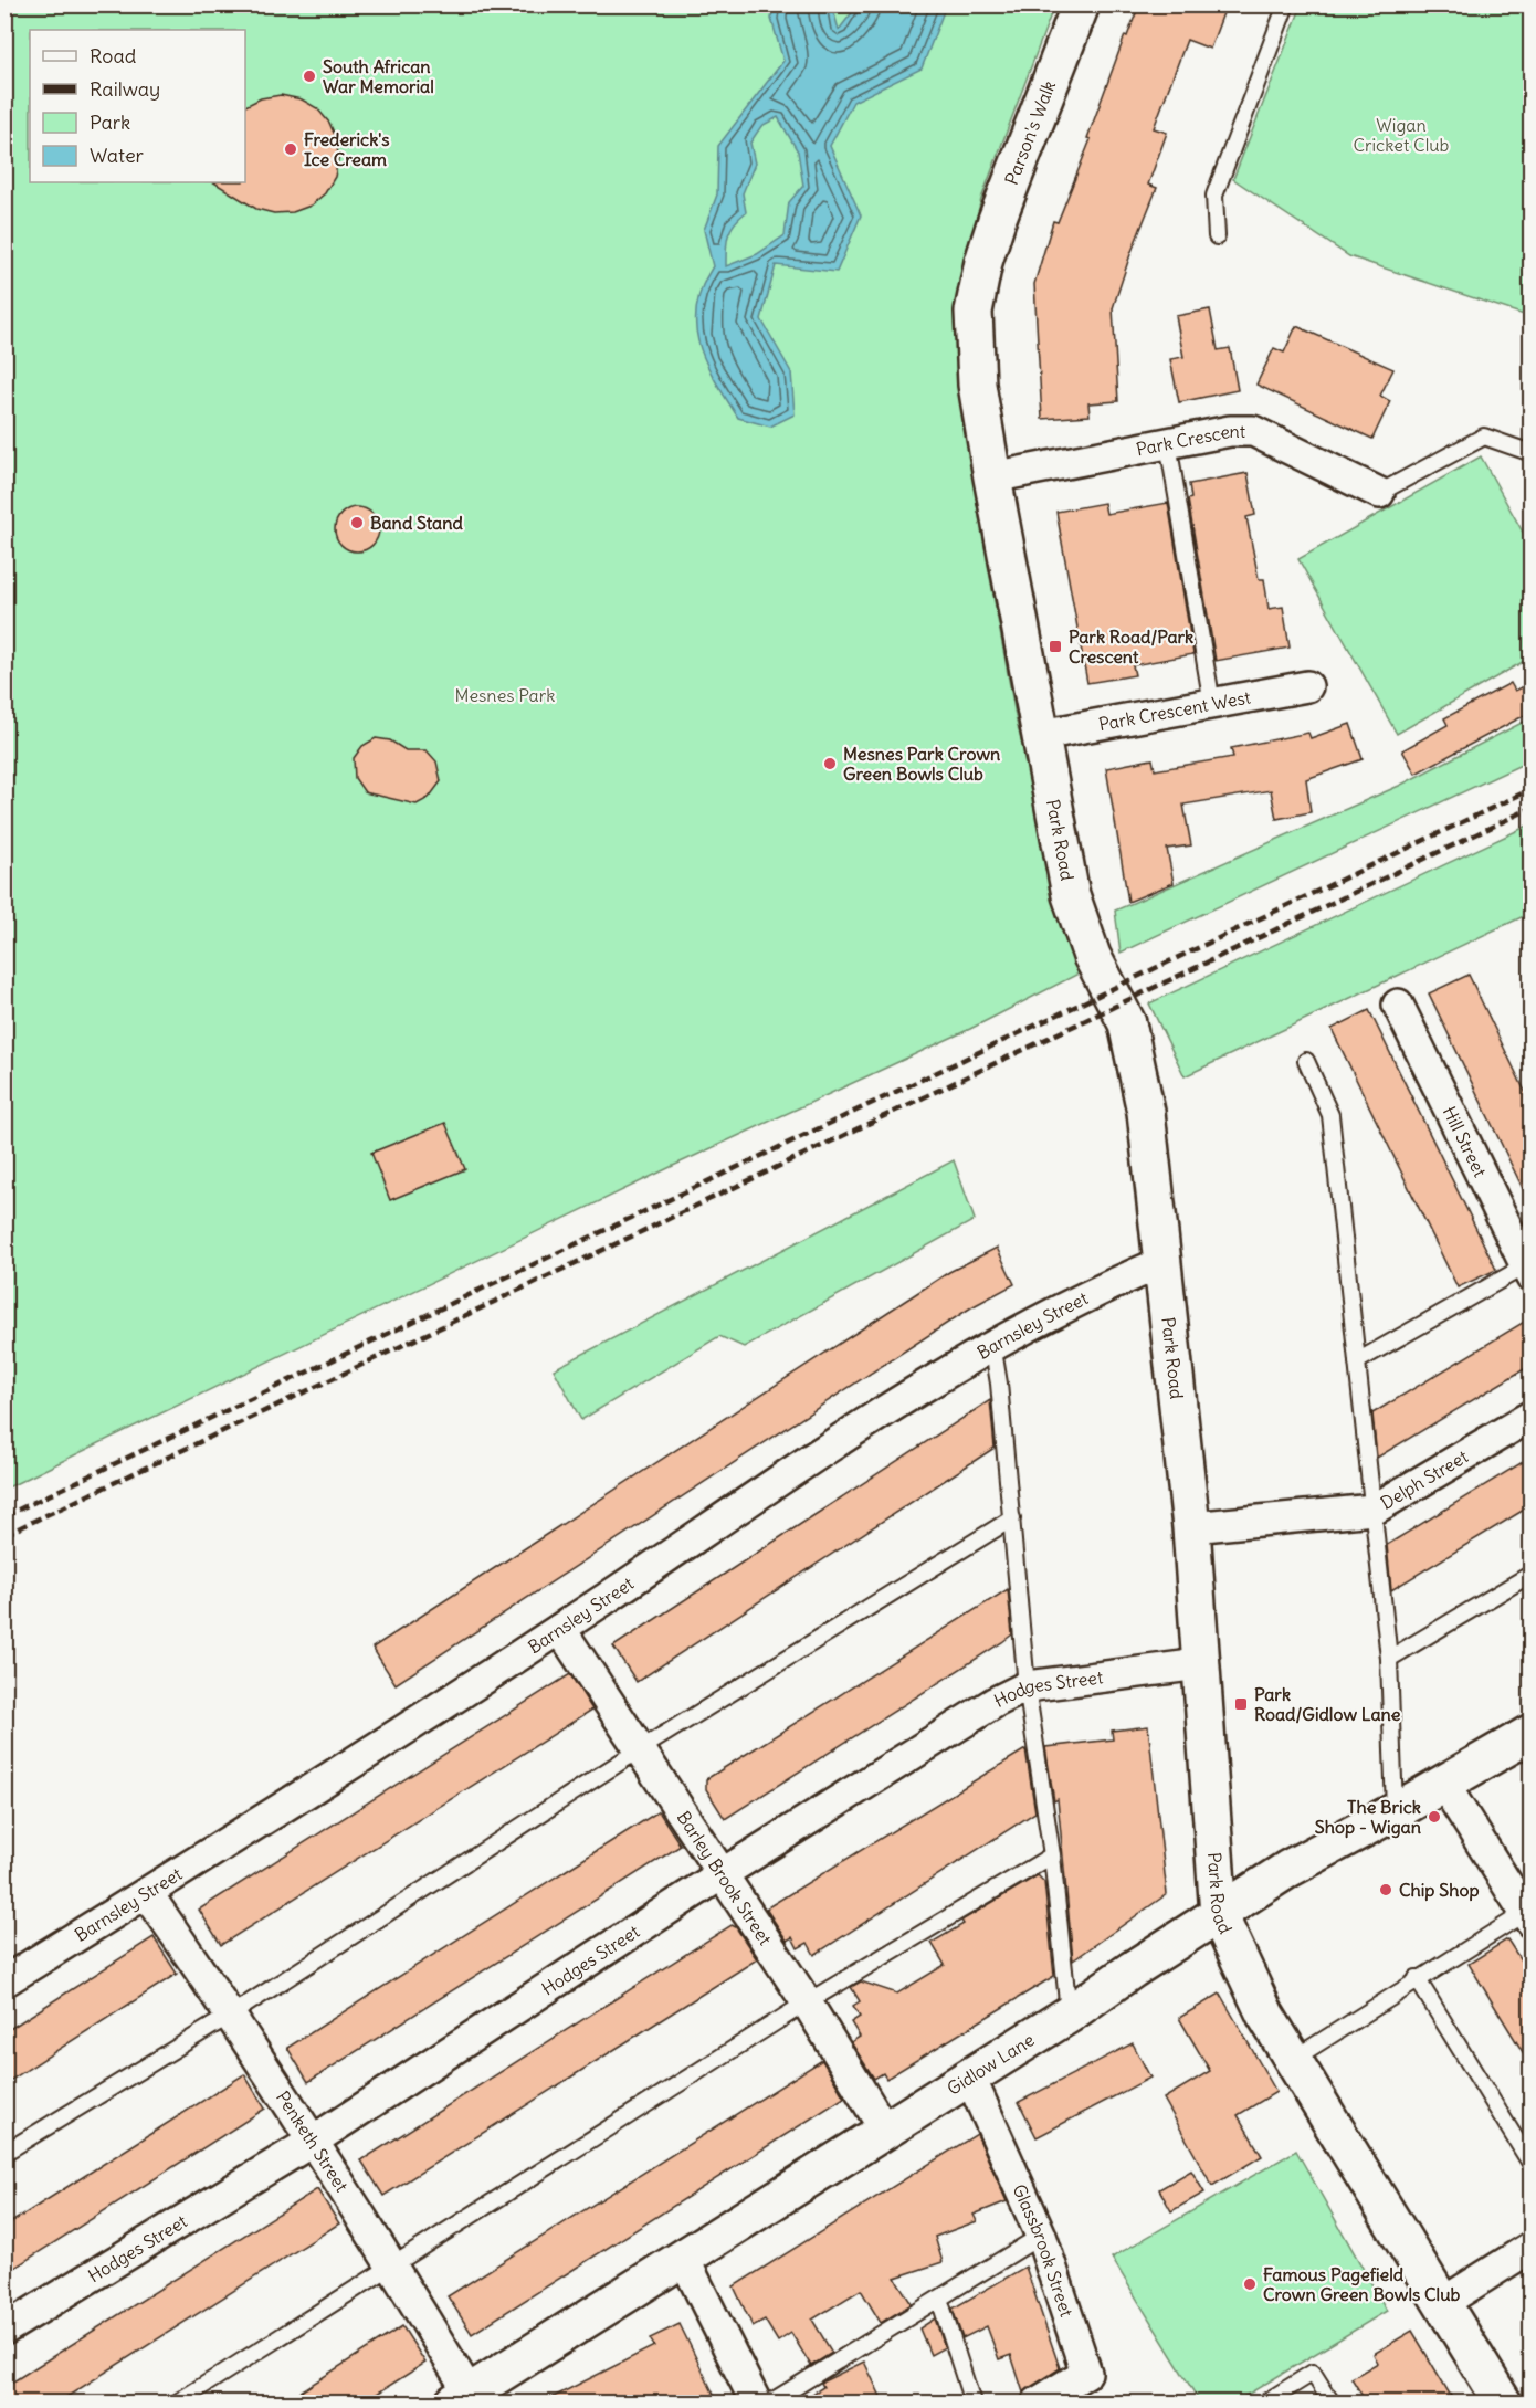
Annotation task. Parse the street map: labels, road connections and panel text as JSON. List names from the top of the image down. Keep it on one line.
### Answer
{"streets":{"main road":["Parson's Walk","Park Road","Gidlow Lane"],"street":["Park Crescent","Park Crescent West","Hill Street","Barnsley Street","Delph Street","Hodges Street","Barley Brook Street","Penketh Street","Glassbrook Street"]},"crossings":[["Parson's Walk","Park Road"],["Park Crescent","Park Road"],["Park Crescent West","Park Road"],["Park Road","Barnsley Street"],["Park Road","Delph Street"],["Park Road","Hodges Street"],["Park Road","Gidlow Lane"],["Barnsley Street","Barley Brook Street"],["Barnsley Street","Penketh Street"],["Hodges Street","Barley Brook Street"],["Hodges Street","Penketh Street"],["Barley Brook Street","Gidlow Lane"],["Gidlow Lane","Penketh Street"],["Gidlow Lane","Glassbrook Street"]],"parks":["Wigan Cricket Club","Mesnes Park"],"places":{"other":["South African War Memorial","Frederick's Ice Cream","Band Stand","Mesnes Park Crown Green Bowls Club","The Brick Shop - Wigan","Chip Shop","Famous Pagefield Crown Green Bowls Club"],"transit":["Park Road/Park Crescent","Park Road/Gidlow Lane"]},"legend":["Road","Railway","Park","Water"]}
